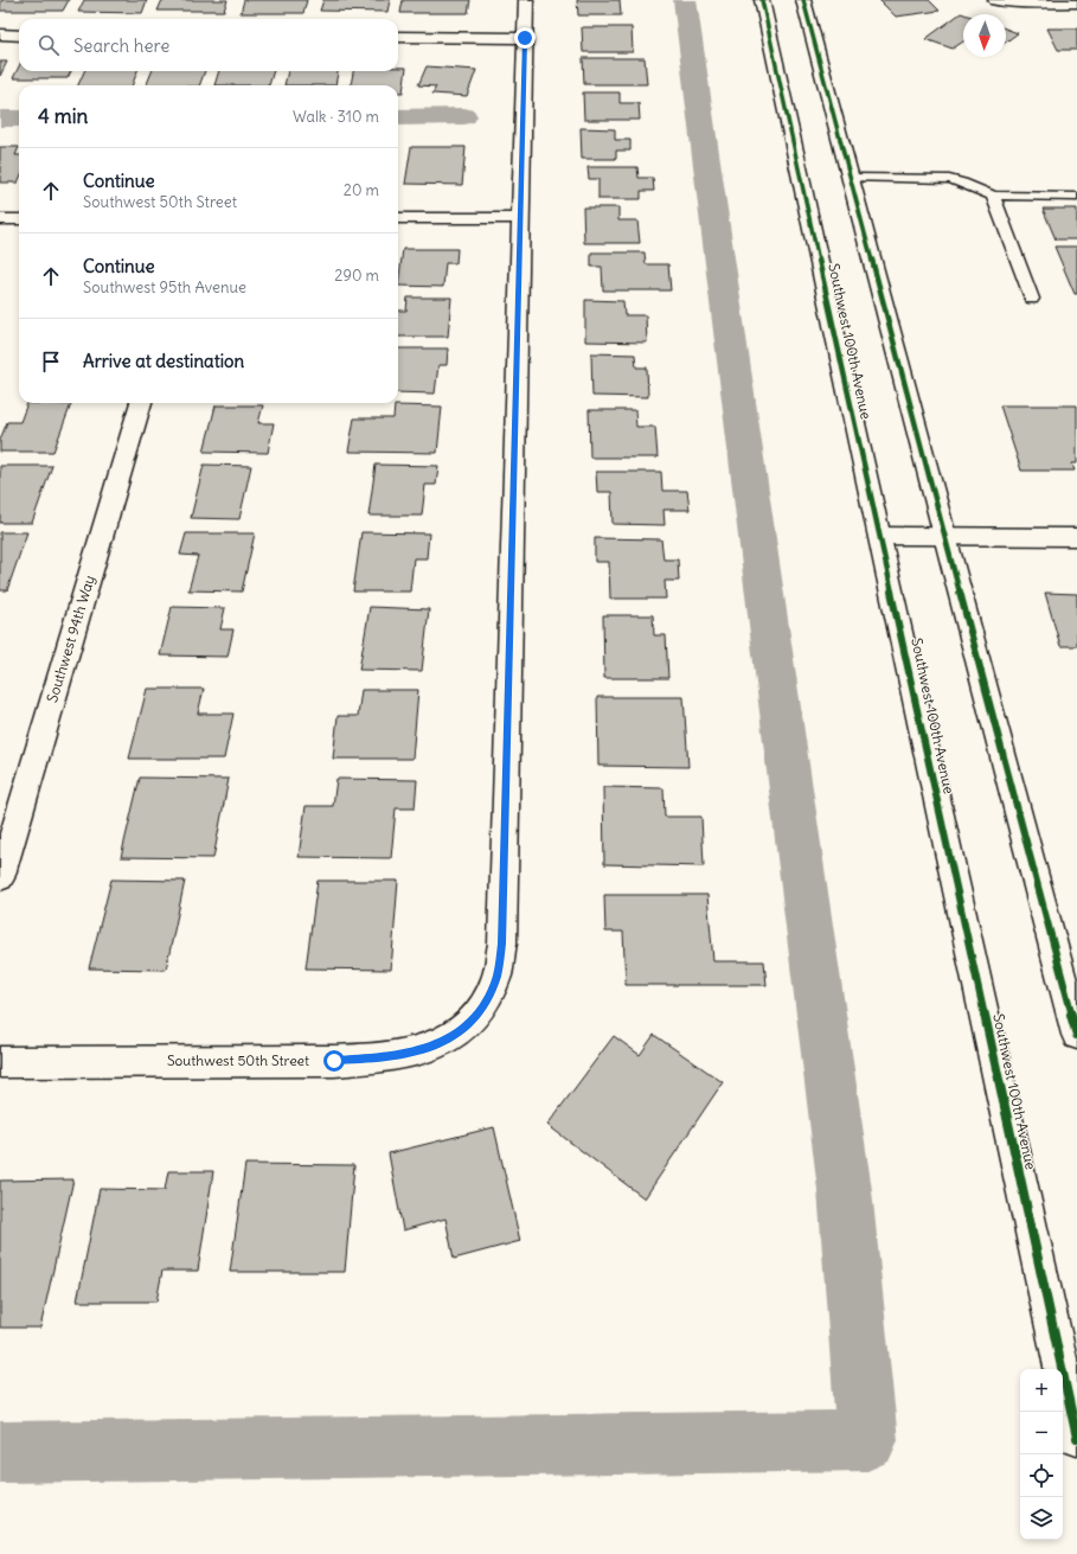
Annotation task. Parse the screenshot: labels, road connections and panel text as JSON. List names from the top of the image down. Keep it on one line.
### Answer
{"streets":{"main road":["Southwest 100th Avenue","Southwest 94th Way","Southwest 50th Street"]},"north":"bottom","page":{"search":"Search here","heading":["4 min","Walk · 310 m"],"list":[["Continue","Southwest 50th Street","20 m"],["Continue","Southwest 95th Avenue","290 m"],"Arrive at destination"],"map_buttons":["+","−"]}}
